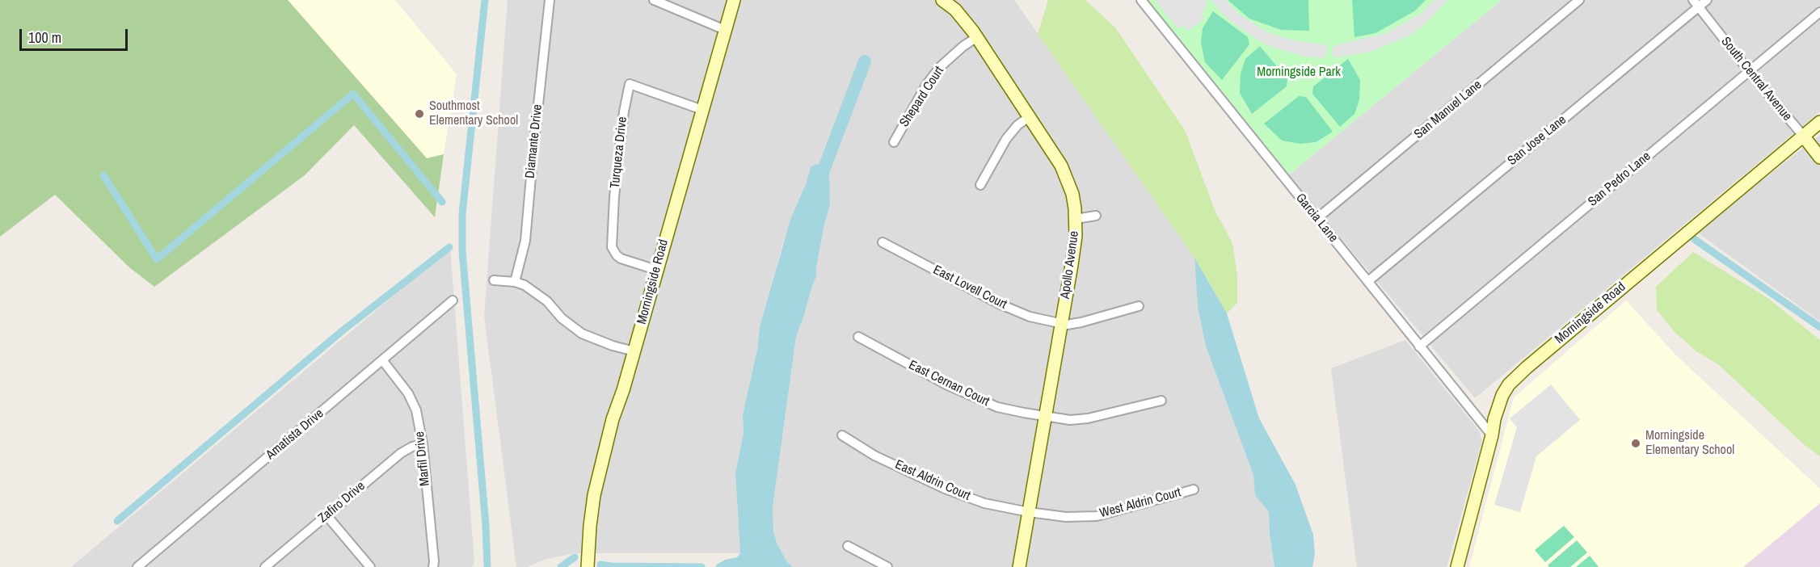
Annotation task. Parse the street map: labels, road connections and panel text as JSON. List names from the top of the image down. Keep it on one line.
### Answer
{"streets":{"street":["South Central Avenue","Shepard Court","San Manuel Lane","San Jose Lane","Diamante Drive","Turqueza Drive","San Pedro Lane","Garcia Lane","Apollo Avenue","Morningside Road","East Lovell Court","East Cernan Court","Amatista Drive","Marfil Drive","East Aldrin Court","Zafiro Drive","West Aldrin Court"]},"crossings":[["South Central Avenue","San Jose Lane"],["South Central Avenue","San Pedro Lane"],["South Central Avenue","Morningside Road"],["Shepard Court","Apollo Avenue"],["San Manuel Lane","Garcia Lane"],["San Jose Lane","Garcia Lane"],["Turqueza Drive","Morningside Road"],["San Pedro Lane","Garcia Lane"],["Garcia Lane","Morningside Road"],["Apollo Avenue","East Lovell Court"],["Apollo Avenue","East Cernan Court"],["Apollo Avenue","East Aldrin Court"],["Apollo Avenue","West Aldrin Court"],["Amatista Drive","Marfil Drive"],["Marfil Drive","Zafiro Drive"],["East Aldrin Court","West Aldrin Court"]],"parks":["Morningside Park"],"places":["Southmost Elementary School","Morningside Elementary School"],"scale_bar":"100 m"}
